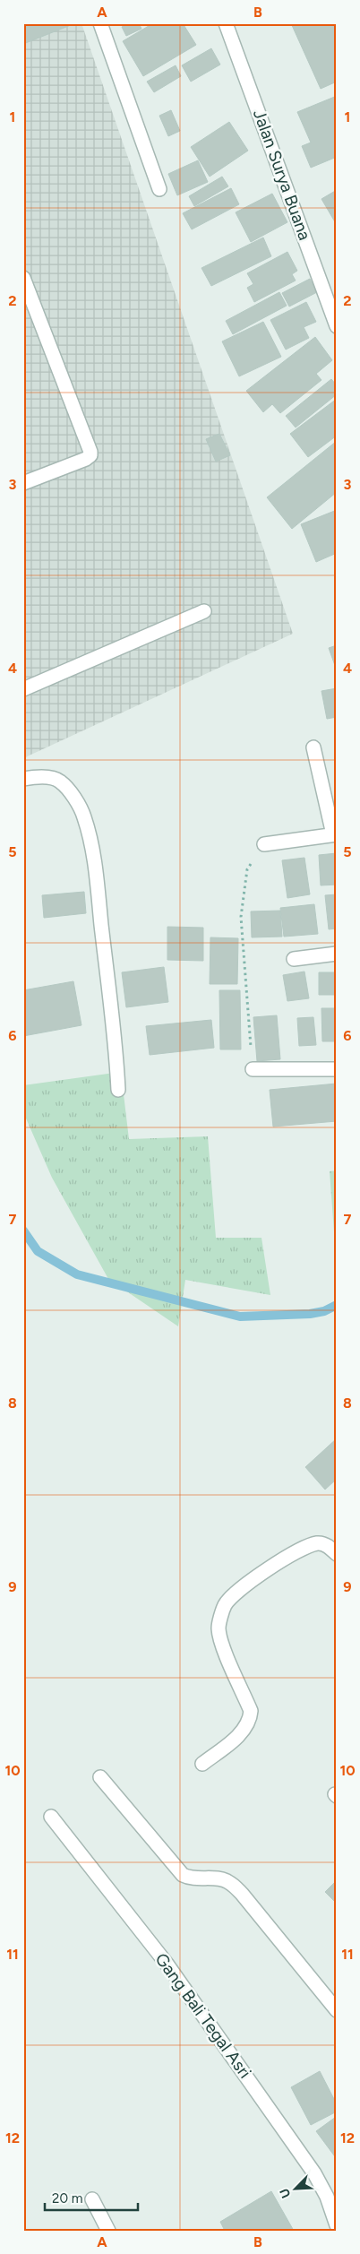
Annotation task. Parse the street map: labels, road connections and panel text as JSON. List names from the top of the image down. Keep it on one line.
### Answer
{"streets":{"street":["Jalan Surya Buana","Gang Bali Tegal Asri"]},"scale_bar":"20 m","north":"bottom left","grid":{"columns":["A","B"],"rows":["1","2","3","4","5","6","7","8","9","10","11","12"]}}
